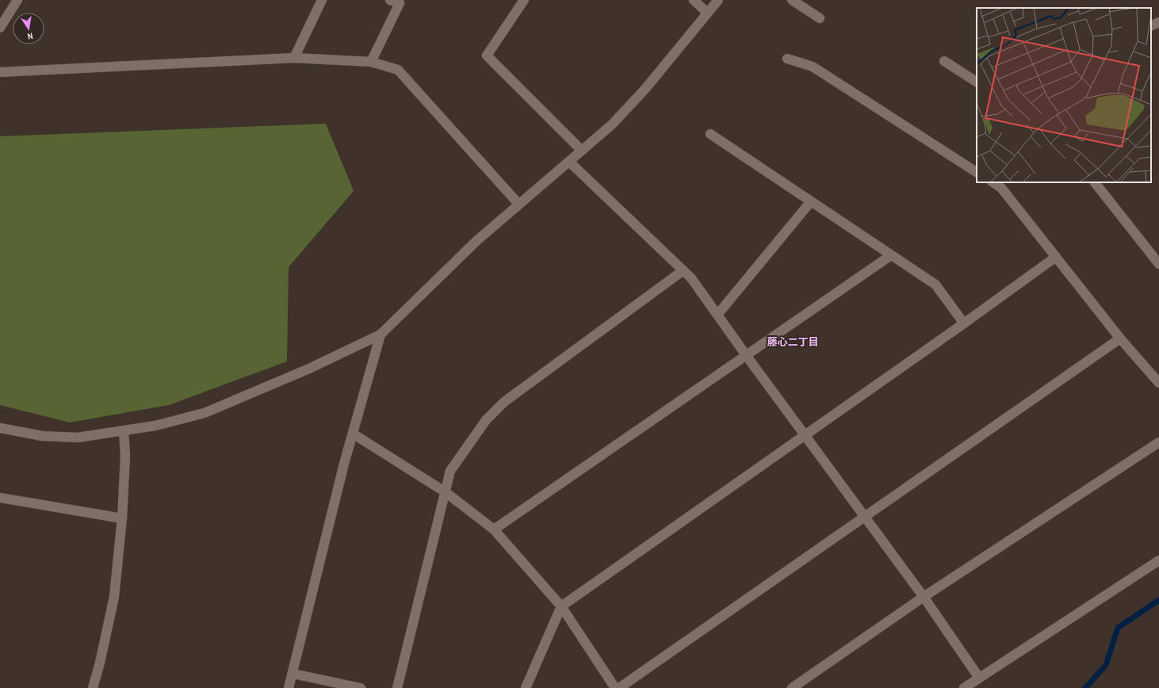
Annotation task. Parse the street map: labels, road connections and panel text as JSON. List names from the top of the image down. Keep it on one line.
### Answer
{"districts":["藤心二丁目"],"north":"bottom"}
